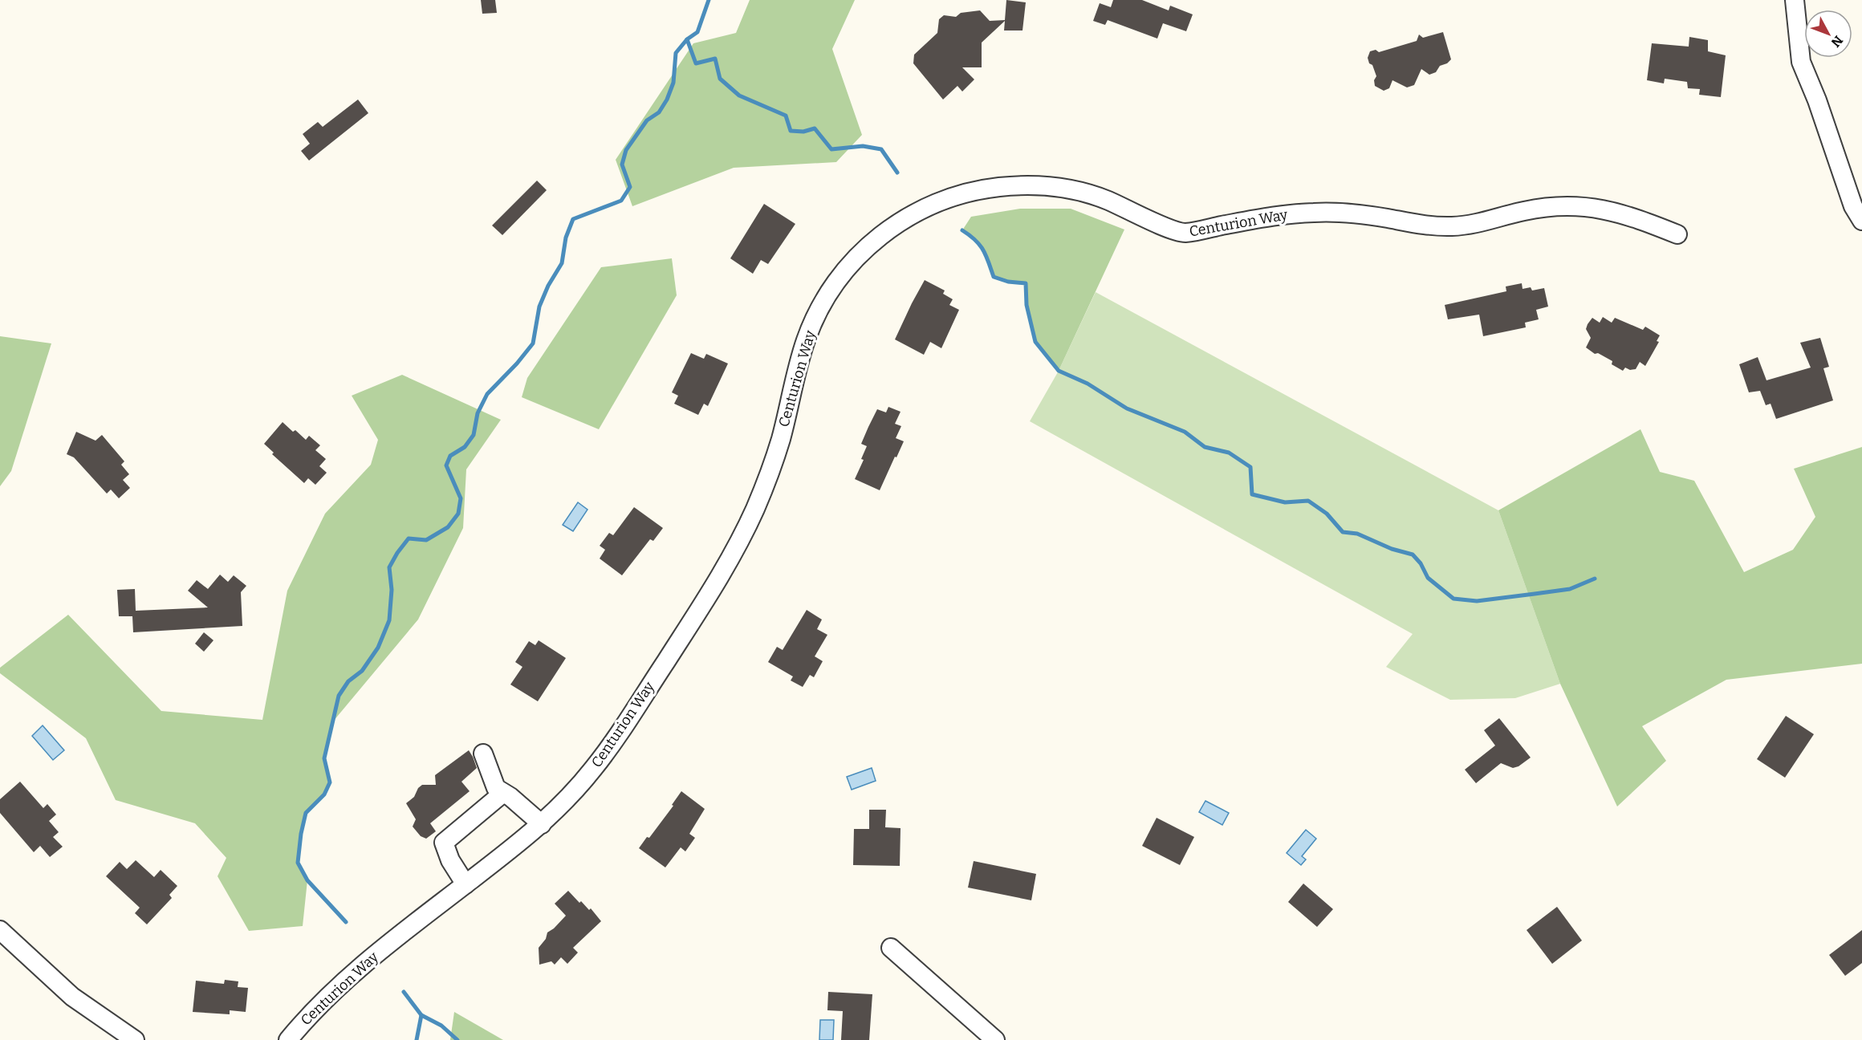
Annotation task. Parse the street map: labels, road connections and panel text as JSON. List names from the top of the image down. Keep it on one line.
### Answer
{"streets":{"street":["Centurion Way"]},"north":"bottom right"}
